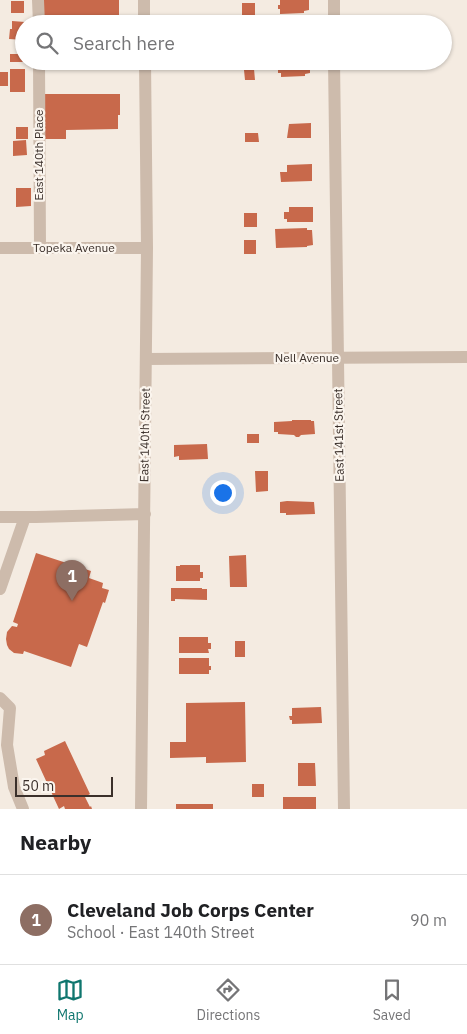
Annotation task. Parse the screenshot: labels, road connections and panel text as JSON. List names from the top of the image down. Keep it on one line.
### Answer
{"streets":{"street":["East 140th Place","Topeka Avenue","Nell Avenue","East 140th Street","East 141st Street"]},"crossings":[["East 140th Place","Topeka Avenue"],["Topeka Avenue","East 140th Street"],["Nell Avenue","East 140th Street"],["Nell Avenue","East 141st Street"]],"scale_bar":"50 m","page":{"search":"Search here","pins":"1","scale":"50 m","heading":"Nearby","list":[{"mark":"1","name":"Cleveland Job Corps Center","note":"School · East 140th Street","value":"90 m"}],"nav":["Map","Directions","Saved"]}}
